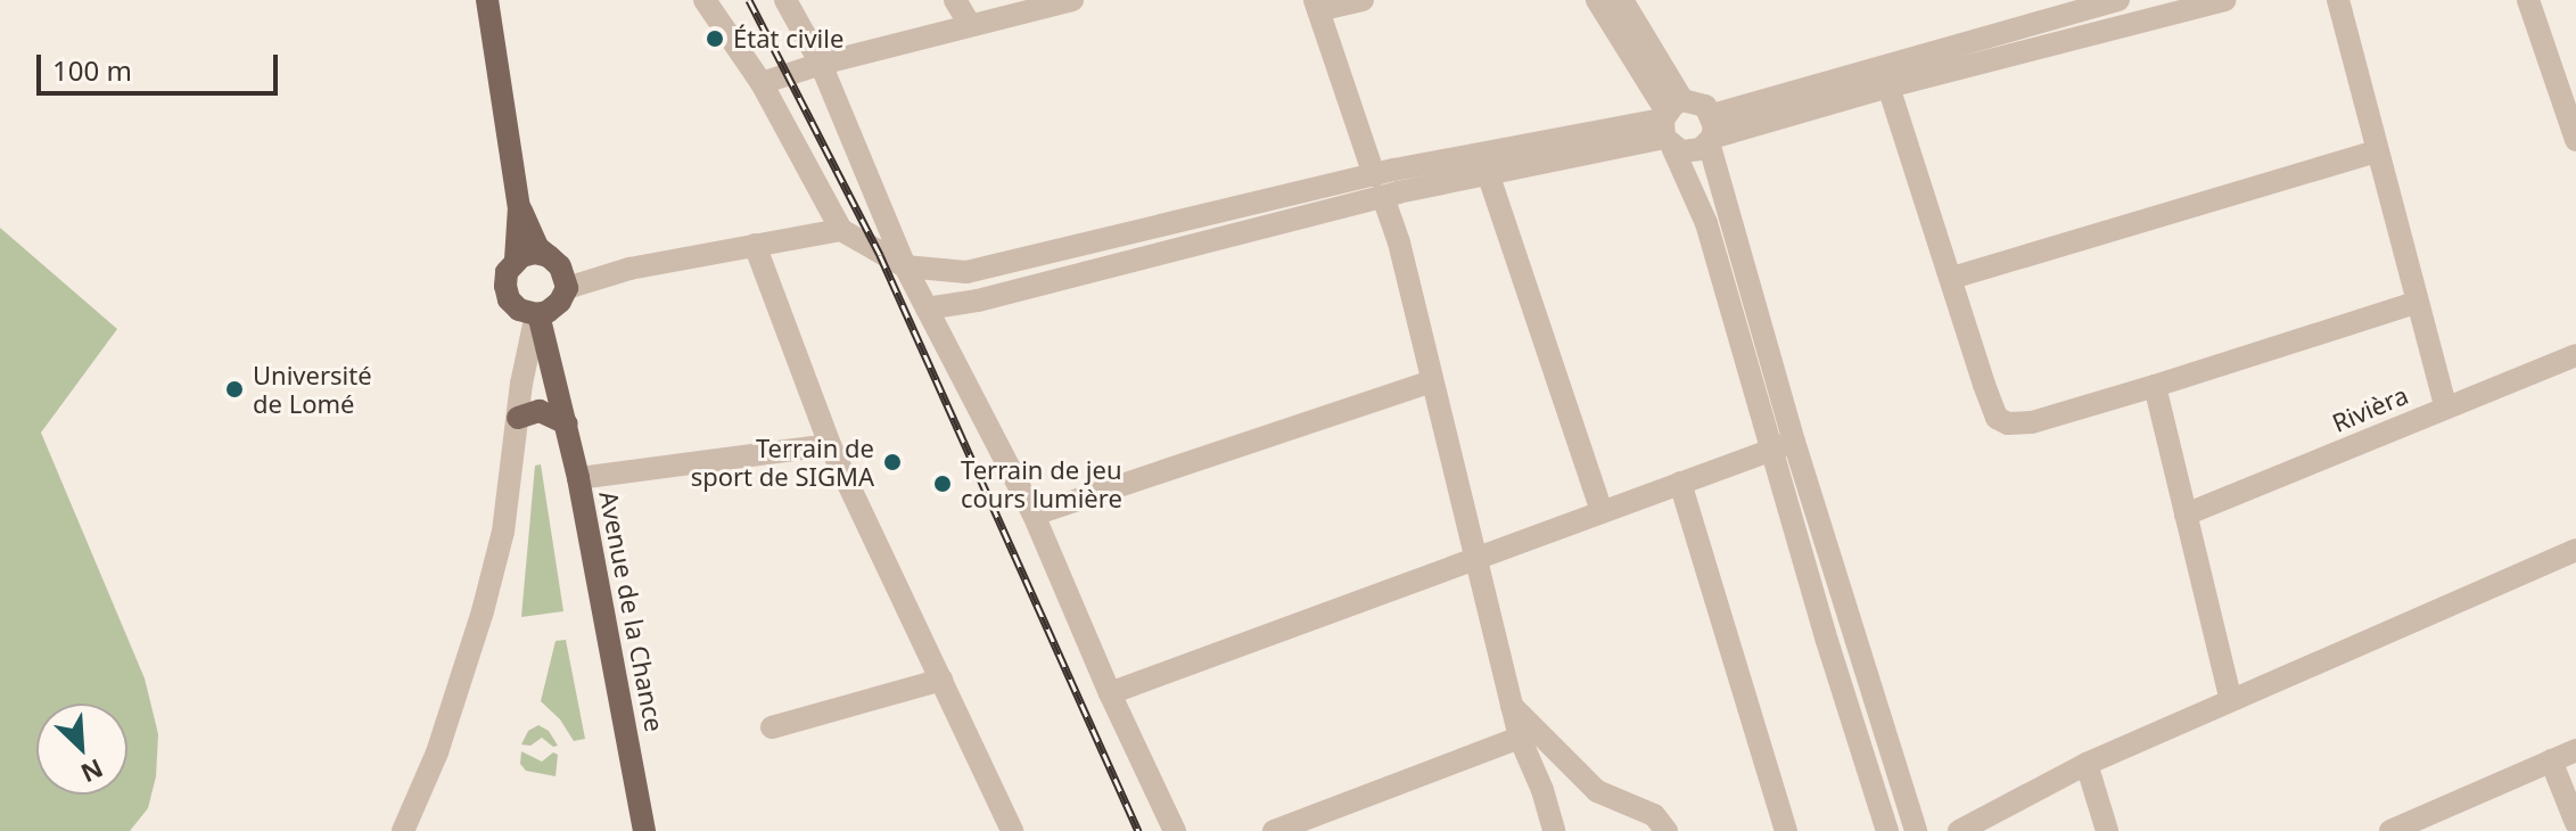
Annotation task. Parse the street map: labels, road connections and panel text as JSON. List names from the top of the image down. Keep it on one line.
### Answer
{"streets":{"main road":["Avenue de la Chance"],"street":["Rivièra"]},"places":["État civile","Université de Lomé","Terrain de sport de SIGMA","Terrain de jeu cours lumière"],"scale_bar":"100 m","north":"bottom right"}
